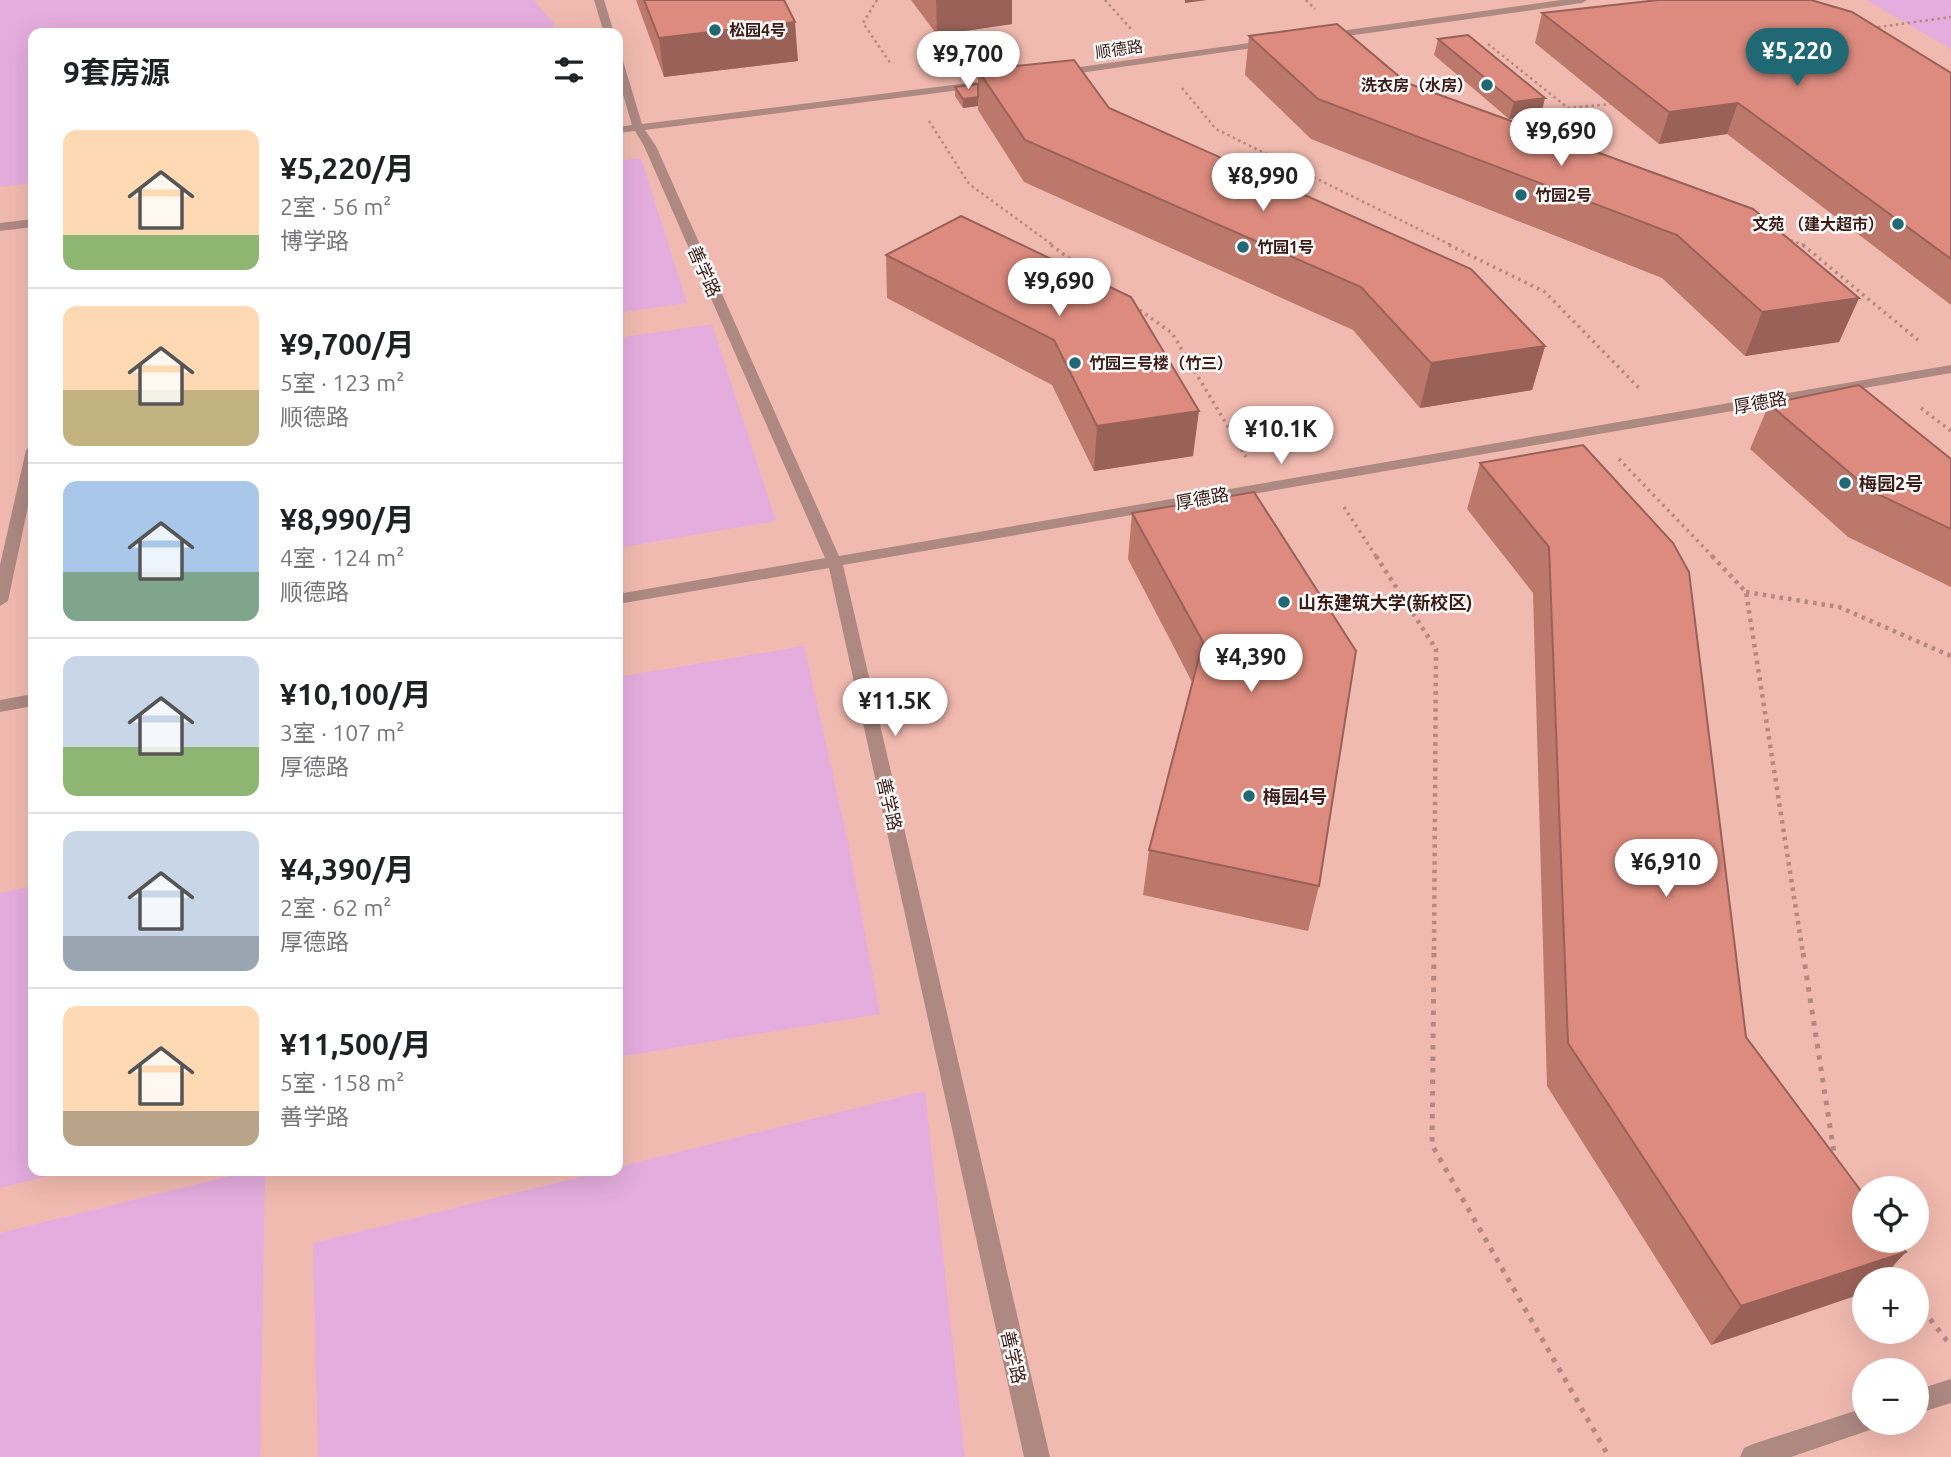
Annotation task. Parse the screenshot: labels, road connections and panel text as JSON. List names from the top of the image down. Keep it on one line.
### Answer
{"streets":{"street":["顺德路","善学路","厚德路"]},"crossings":[["善学路","厚德路"]],"places":["松园4号","洗衣房（水房）","竹园2号","文苑 （建大超市）","竹园1号","竹园三号楼（竹三）","梅园2号","山东建筑大学(新校区)","梅园4号"],"page":{"price":["¥5,220","¥9,700","¥9,690","¥8,990","¥9,690","¥10.1K","¥4,390","¥11.5K","¥6,910"],"heading":"9套房源","list":[{"name":"¥5,220/月","note":"2室 · 56 m² · 博学路"},{"name":"¥9,700/月","note":"5室 · 123 m² · 顺德路"},{"name":"¥8,990/月","note":"4室 · 124 m² · 顺德路"},{"name":"¥10,100/月","note":"3室 · 107 m² · 厚德路"},{"name":"¥4,390/月","note":"2室 · 62 m² · 厚德路"},{"name":"¥11,500/月","note":"5室 · 158 m² · 善学路"}],"map_buttons":["+","−"]}}
